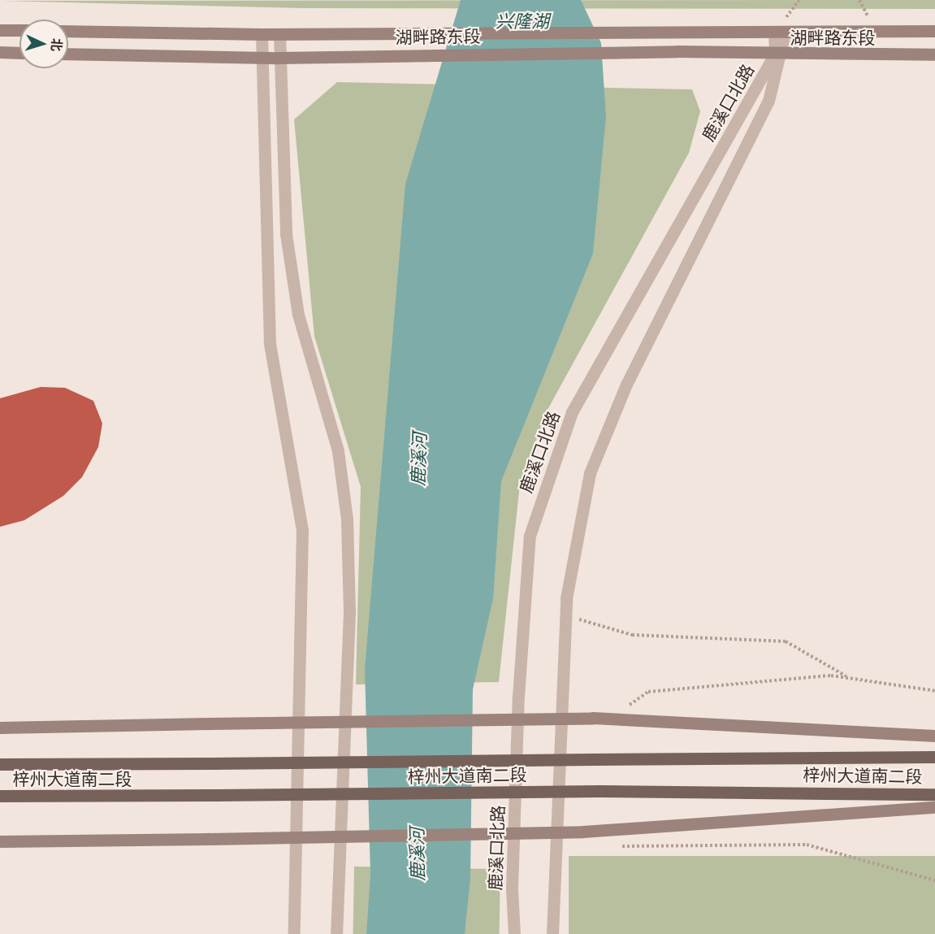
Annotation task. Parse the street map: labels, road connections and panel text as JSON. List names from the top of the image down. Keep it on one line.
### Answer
{"streets":{"main road":["湖畔路东段","梓州大道南二段"],"street":["鹿溪口北路"]},"crossings":[["湖畔路东段","鹿溪口北路"]],"water":["兴隆湖","鹿溪河"],"north":"right"}
